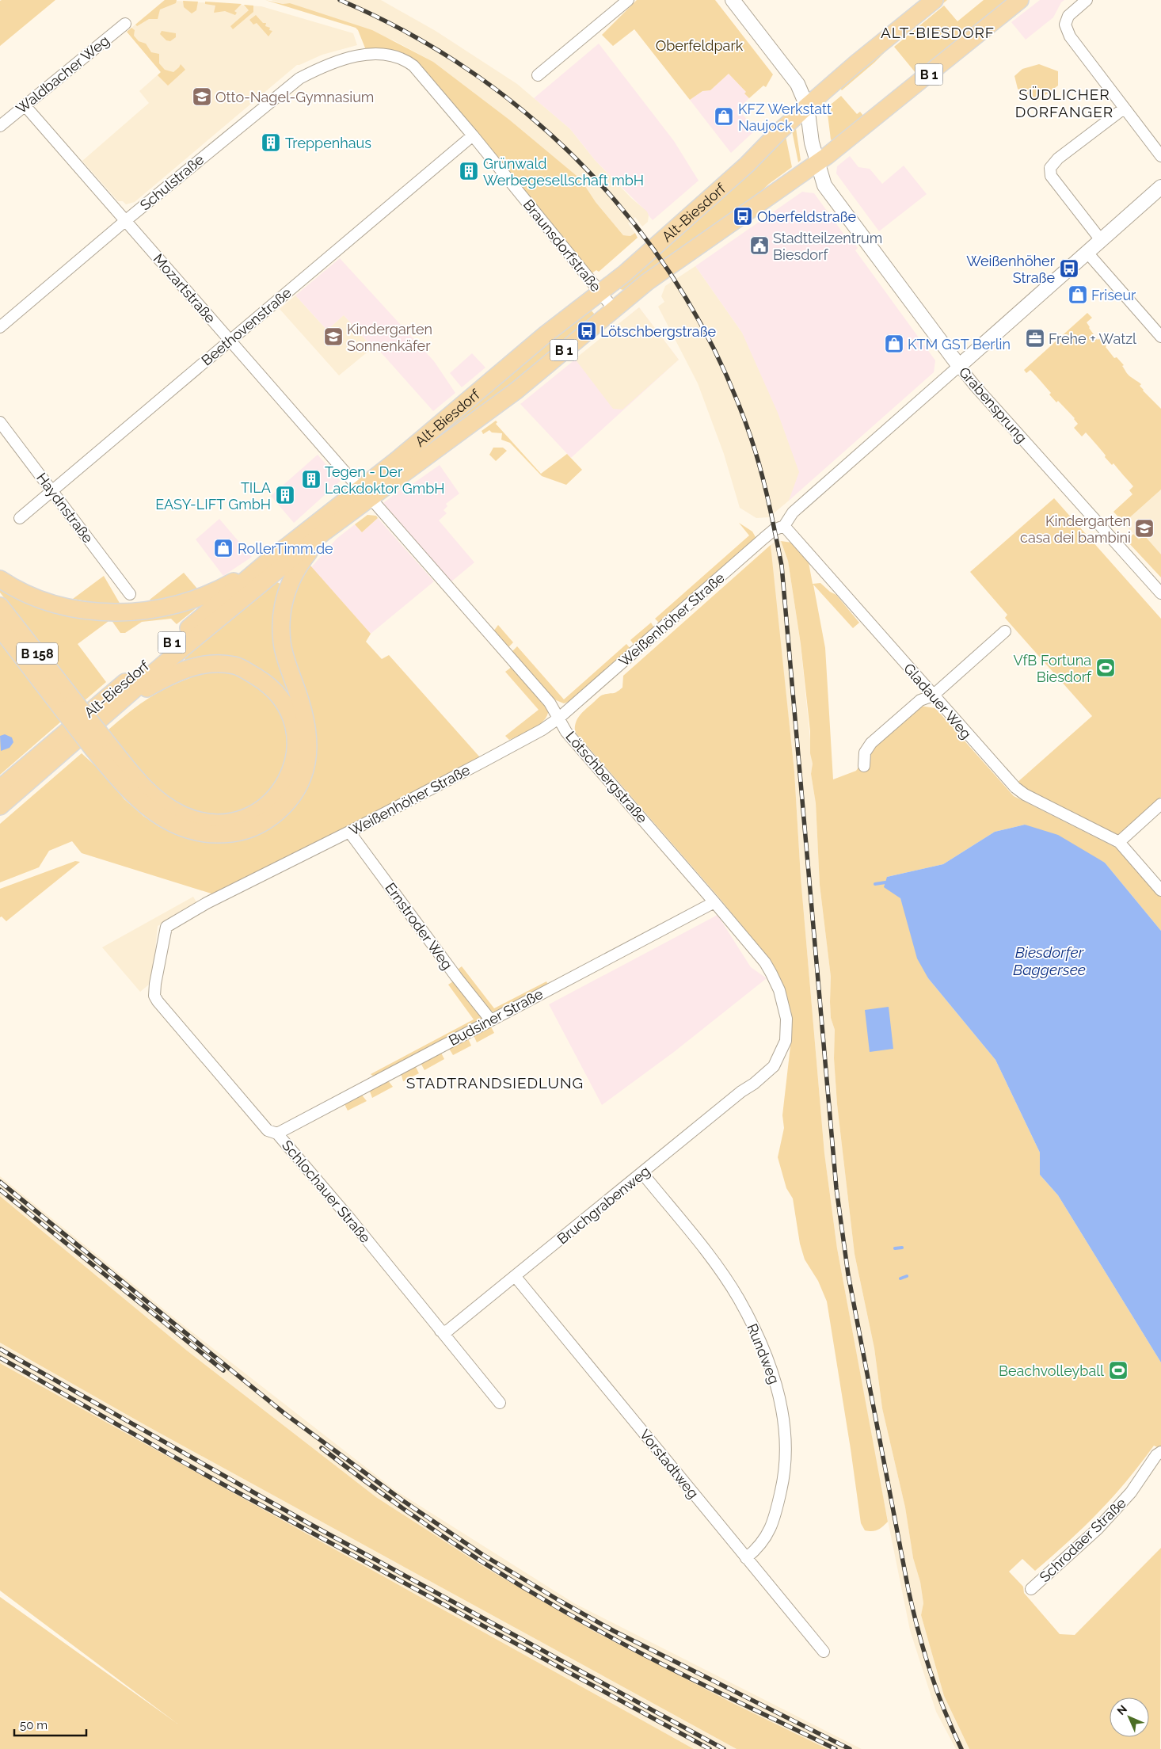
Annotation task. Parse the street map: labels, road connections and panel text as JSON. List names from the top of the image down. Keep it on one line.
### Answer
{"streets":{"main road":["B 1","Alt-Biesdorf","B 158"],"street":["Waldbacher Weg","Schulstraße","Braunsdorfstraße","Mozartstraße","Beethovenstraße","Grabensprung","Haydnstraße","Weißenhöher Straße","Gladauer Weg","Lötschbergstraße","Ernstroder Weg","Budsiner Straße","Schlochauer Straße","Bruchgrabenweg","Rundweg","Vorstadtweg","Schrodaer Straße"]},"crossings":[["Waldbacher Weg","Mozartstraße"],["B 1","Alt-Biesdorf"],["Schulstraße","Braunsdorfstraße"],["Schulstraße","Mozartstraße"],["Alt-Biesdorf","Braunsdorfstraße"],["Alt-Biesdorf","Mozartstraße"],["Alt-Biesdorf","Grabensprung"],["Alt-Biesdorf","Lötschbergstraße"],["Braunsdorfstraße","Beethovenstraße"],["Mozartstraße","Beethovenstraße"],["Mozartstraße","Lötschbergstraße"],["Beethovenstraße","Haydnstraße"],["Grabensprung","Weißenhöher Straße"],["Weißenhöher Straße","Gladauer Weg"],["Weißenhöher Straße","Lötschbergstraße"],["Weißenhöher Straße","Ernstroder Weg"],["Weißenhöher Straße","Schlochauer Straße"],["Lötschbergstraße","Budsiner Straße"],["Lötschbergstraße","Bruchgrabenweg"],["Ernstroder Weg","Budsiner Straße"],["Budsiner Straße","Schlochauer Straße"],["Schlochauer Straße","Bruchgrabenweg"],["Bruchgrabenweg","Rundweg"],["Bruchgrabenweg","Vorstadtweg"],["Rundweg","Vorstadtweg"]],"districts":["ALT-BIESDORF","SÜDLICHER DORFANGER","STADTRANDSIEDLUNG"],"water":["Biesdorfer Baggersee"],"parks":["Oberfeldpark"],"places":{"school or university":["Otto-Nagel-Gymnasium","Kindergarten Sonnenkäfer","Kindergarten casa dei bambini"],"shop":["KFZ Werkstatt Naujock","Friseur","KTM GST Berlin","RollerTimm.de"],"building":["Treppenhaus","Grünwald Werbegesellschaft mbH","Tegen - Der Lackdoktor GmbH","TILA EASY-LIFT GmbH"],"bus stop":["Oberfeldstraße","Weißenhöher Straße","Lötschbergstraße"],"public building":["Stadtteilzentrum Biesdorf"],"office":["Frehe + Watzl"],"sports":["VfB Fortuna Biesdorf","Beachvolleyball"]},"scale_bar":"50 m","north":"top left"}
